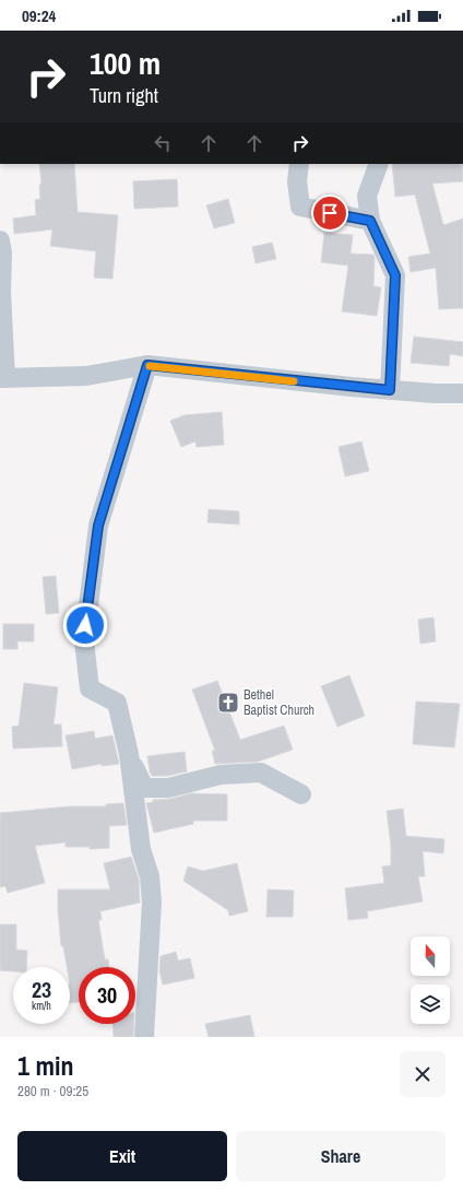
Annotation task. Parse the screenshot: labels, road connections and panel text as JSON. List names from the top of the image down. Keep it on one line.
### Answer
{"places":{"church":["Bethel Baptist Church"]},"north":"top","page":{"status":"09:24","turn":["100 m","Turn right"],"speed":"23 km/h","limit":"30","heading":["1 min","280 m · 09:25"],"buttons":["Exit","Share"]}}
